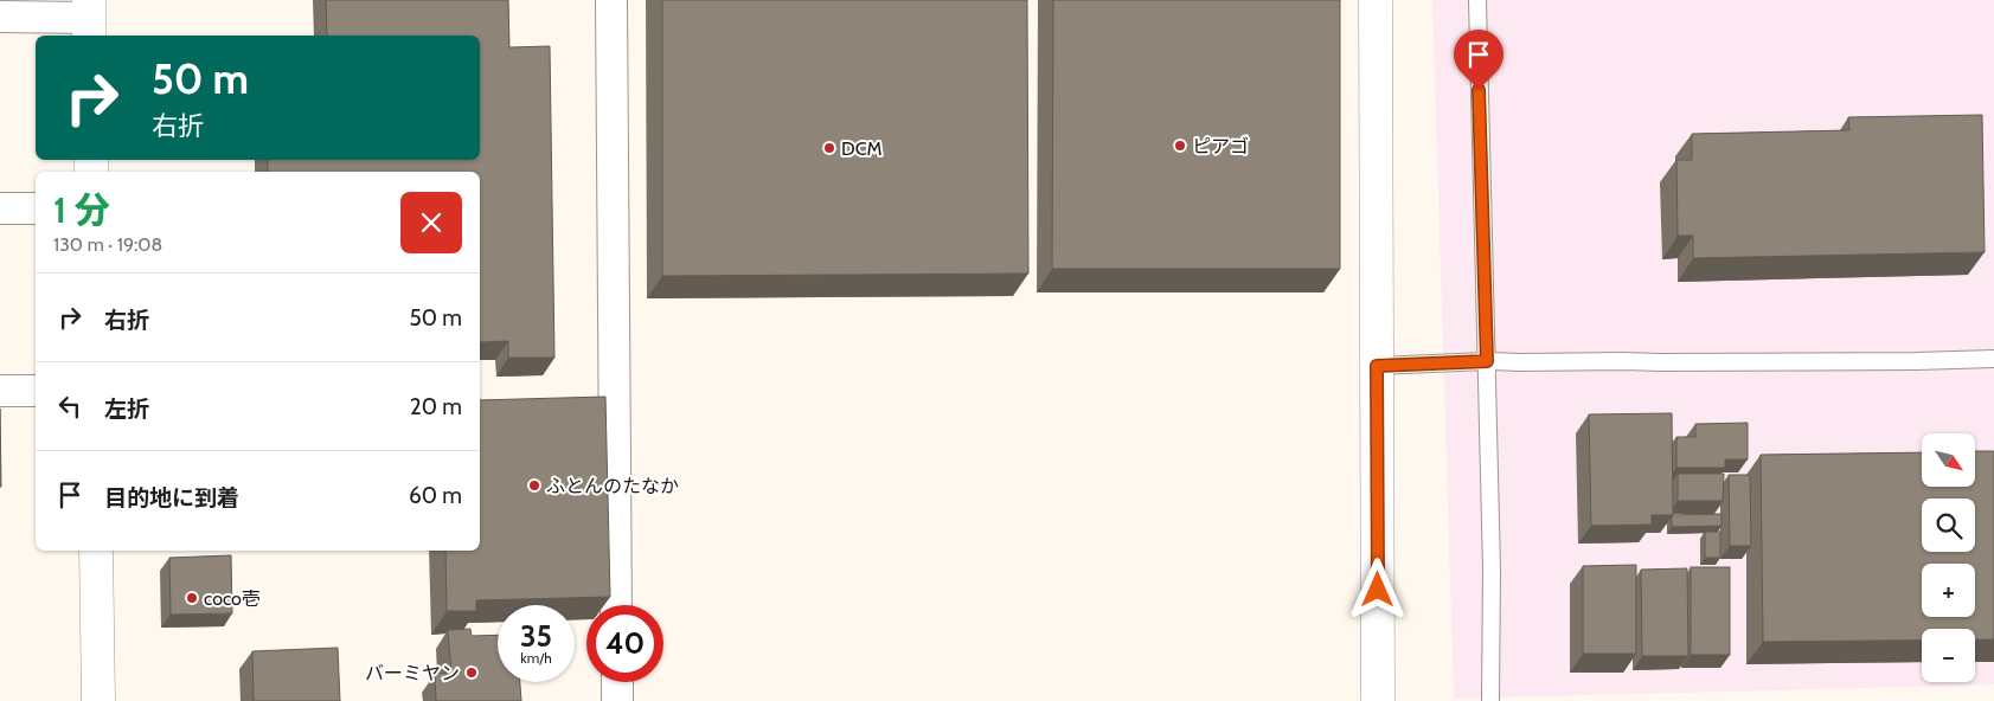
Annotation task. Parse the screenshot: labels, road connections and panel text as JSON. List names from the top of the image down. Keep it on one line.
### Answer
{"places":["ピアゴ","DCM","ふとんのたなか","coco壱","バーミヤン"],"north":"bottom right","page":{"turn":["50 m","右折"],"heading":["1 分","130 m · 19:08"],"list":[{"name":"右折","value":"50 m"},{"name":"左折","value":"20 m"},{"name":"目的地に到着","value":"60 m"}],"map_buttons":["+","−"],"speed":"35 km/h","limit":"40"}}
